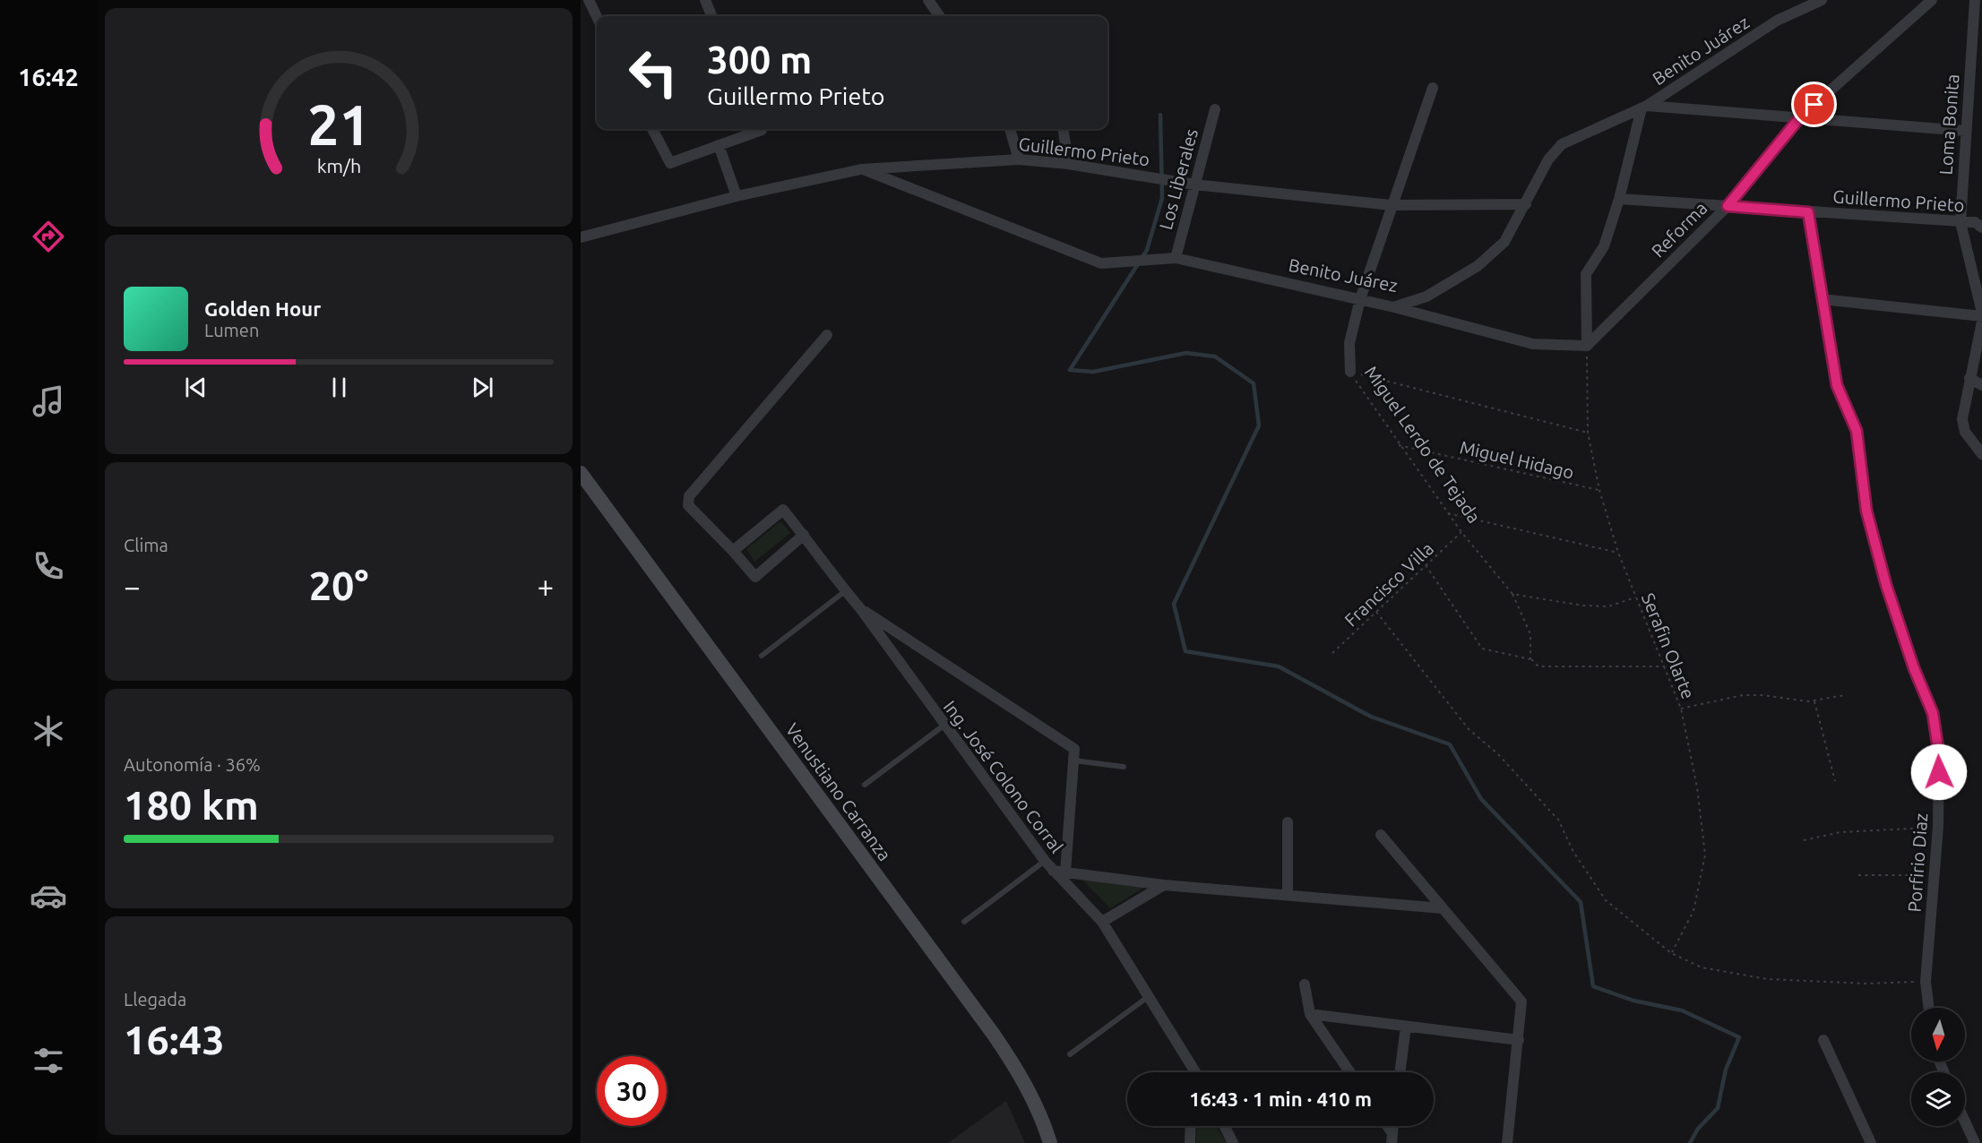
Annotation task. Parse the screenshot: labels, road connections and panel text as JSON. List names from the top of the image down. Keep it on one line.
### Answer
{"streets":{"main road":["Venustiano Carranza"],"street":["Benito Juárez","Loma Bonita","Guillermo Prieto","Los Liberales","Reforma","Miguel Lerdo de Tejada","Ing. José Colono Corral","Porfirio Diaz"],"path":["Miguel Hidago","Francisco Villa","Serafin Olarte"]},"crossings":[["Benito Juárez","Guillermo Prieto"],["Benito Juárez","Los Liberales"],["Benito Juárez","Miguel Lerdo de Tejada"],["Loma Bonita","Guillermo Prieto"],["Guillermo Prieto","Los Liberales"],["Guillermo Prieto","Reforma"],["Guillermo Prieto","Miguel Lerdo de Tejada"],["Guillermo Prieto","Porfirio Diaz"],["Reforma","Serafin Olarte"],["Miguel Lerdo de Tejada","Miguel Hidago"],["Miguel Lerdo de Tejada","Francisco Villa"],["Miguel Hidago","Serafin Olarte"]],"north":"bottom","page":{"tabs":"16:42","turn":["300 m","Guillermo Prieto"],"song":["Golden Hour","Lumen"],"tile":["Clima",["Autonomía · 36%","180 km"],["Llegada","16:43"]],"heat":["−","20°","+"],"limit":"30","trip":"16:43 · 1 min · 410 m","gauge":["21","km/h"]}}
